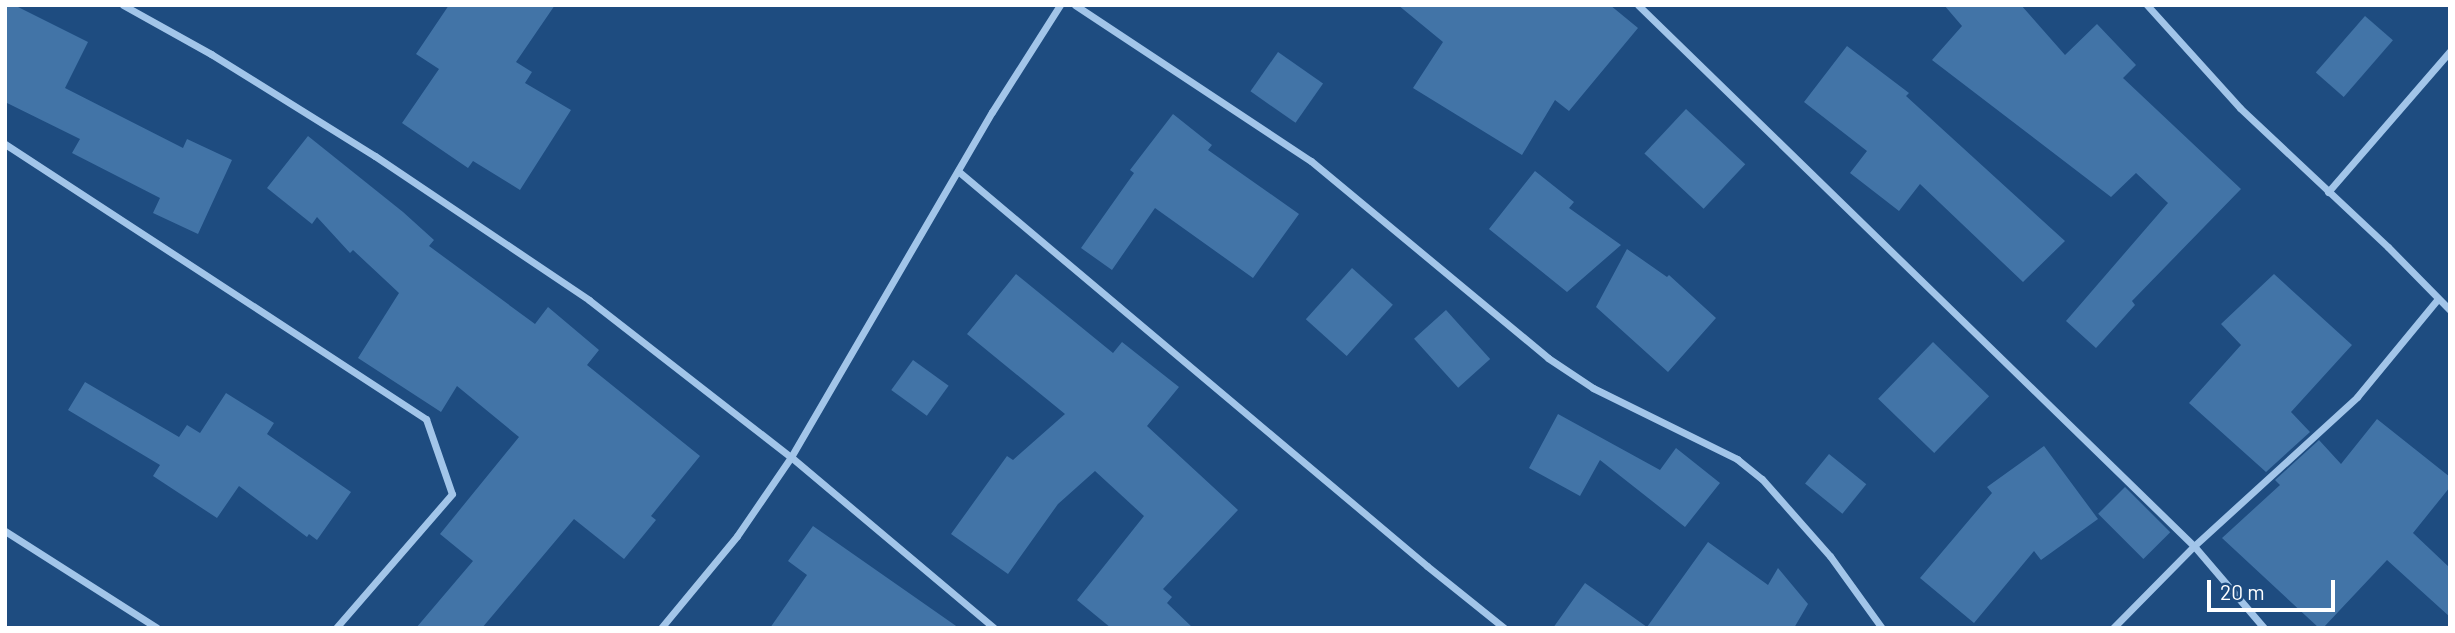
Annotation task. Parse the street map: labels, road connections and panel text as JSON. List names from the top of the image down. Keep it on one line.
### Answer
{"scale_bar":"20 m"}
